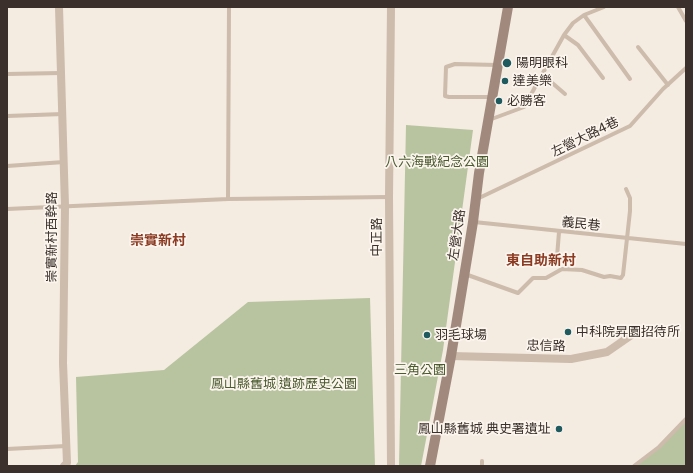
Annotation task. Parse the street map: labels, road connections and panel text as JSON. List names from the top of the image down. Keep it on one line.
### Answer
{"streets":{"street":["左營大路","崇實新村西幹路","中正路","忠信路"],"lane":["左營大路4巷","義民巷"]},"crossings":[["左營大路4巷","左營大路"],["義民巷","左營大路"],["左營大路","忠信路"]],"districts":["崇實新村","東自助新村"],"parks":["八六海戰紀念公園","三角公園","鳳山縣舊城 遺跡歷史公園"],"places":["陽明眼科","達美樂","必勝客","中科院昇園招待所","羽毛球場","鳳山縣舊城 典史署遺址"]}
